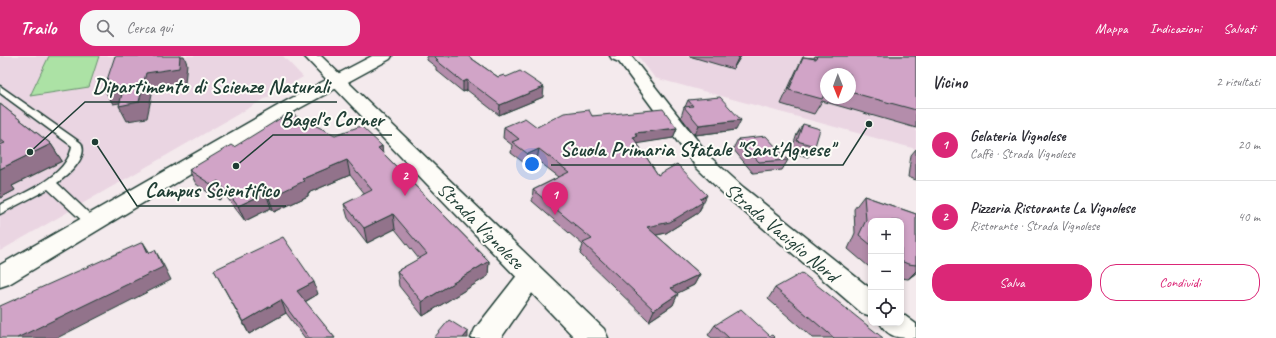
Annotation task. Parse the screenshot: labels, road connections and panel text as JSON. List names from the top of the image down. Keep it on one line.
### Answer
{"streets":{"street":["Strada Vignolese","Strada Vaciglio Nord"]},"places":["Scuola Primaria Statale \"Sant'Agnese\"","Campus Scientifico","Dipartimento di Scienze Naturali","Bagel's Corner"],"north":"bottom","page":{"header":"Trailo","search":"Cerca qui","nav":["Mappa","Indicazioni","Salvati"],"heading":["Vicino","2 risultati"],"list":[{"mark":"1","name":"Gelateria Vignolese","note":"Caffè · Strada Vignolese","value":"20 m"},{"mark":"2","name":"Pizzeria Ristorante La Vignolese","note":"Ristorante · Strada Vignolese","value":"40 m"}],"pins":["2","1"],"map_buttons":["+","−"],"buttons":["Salva","Condividi"]}}
